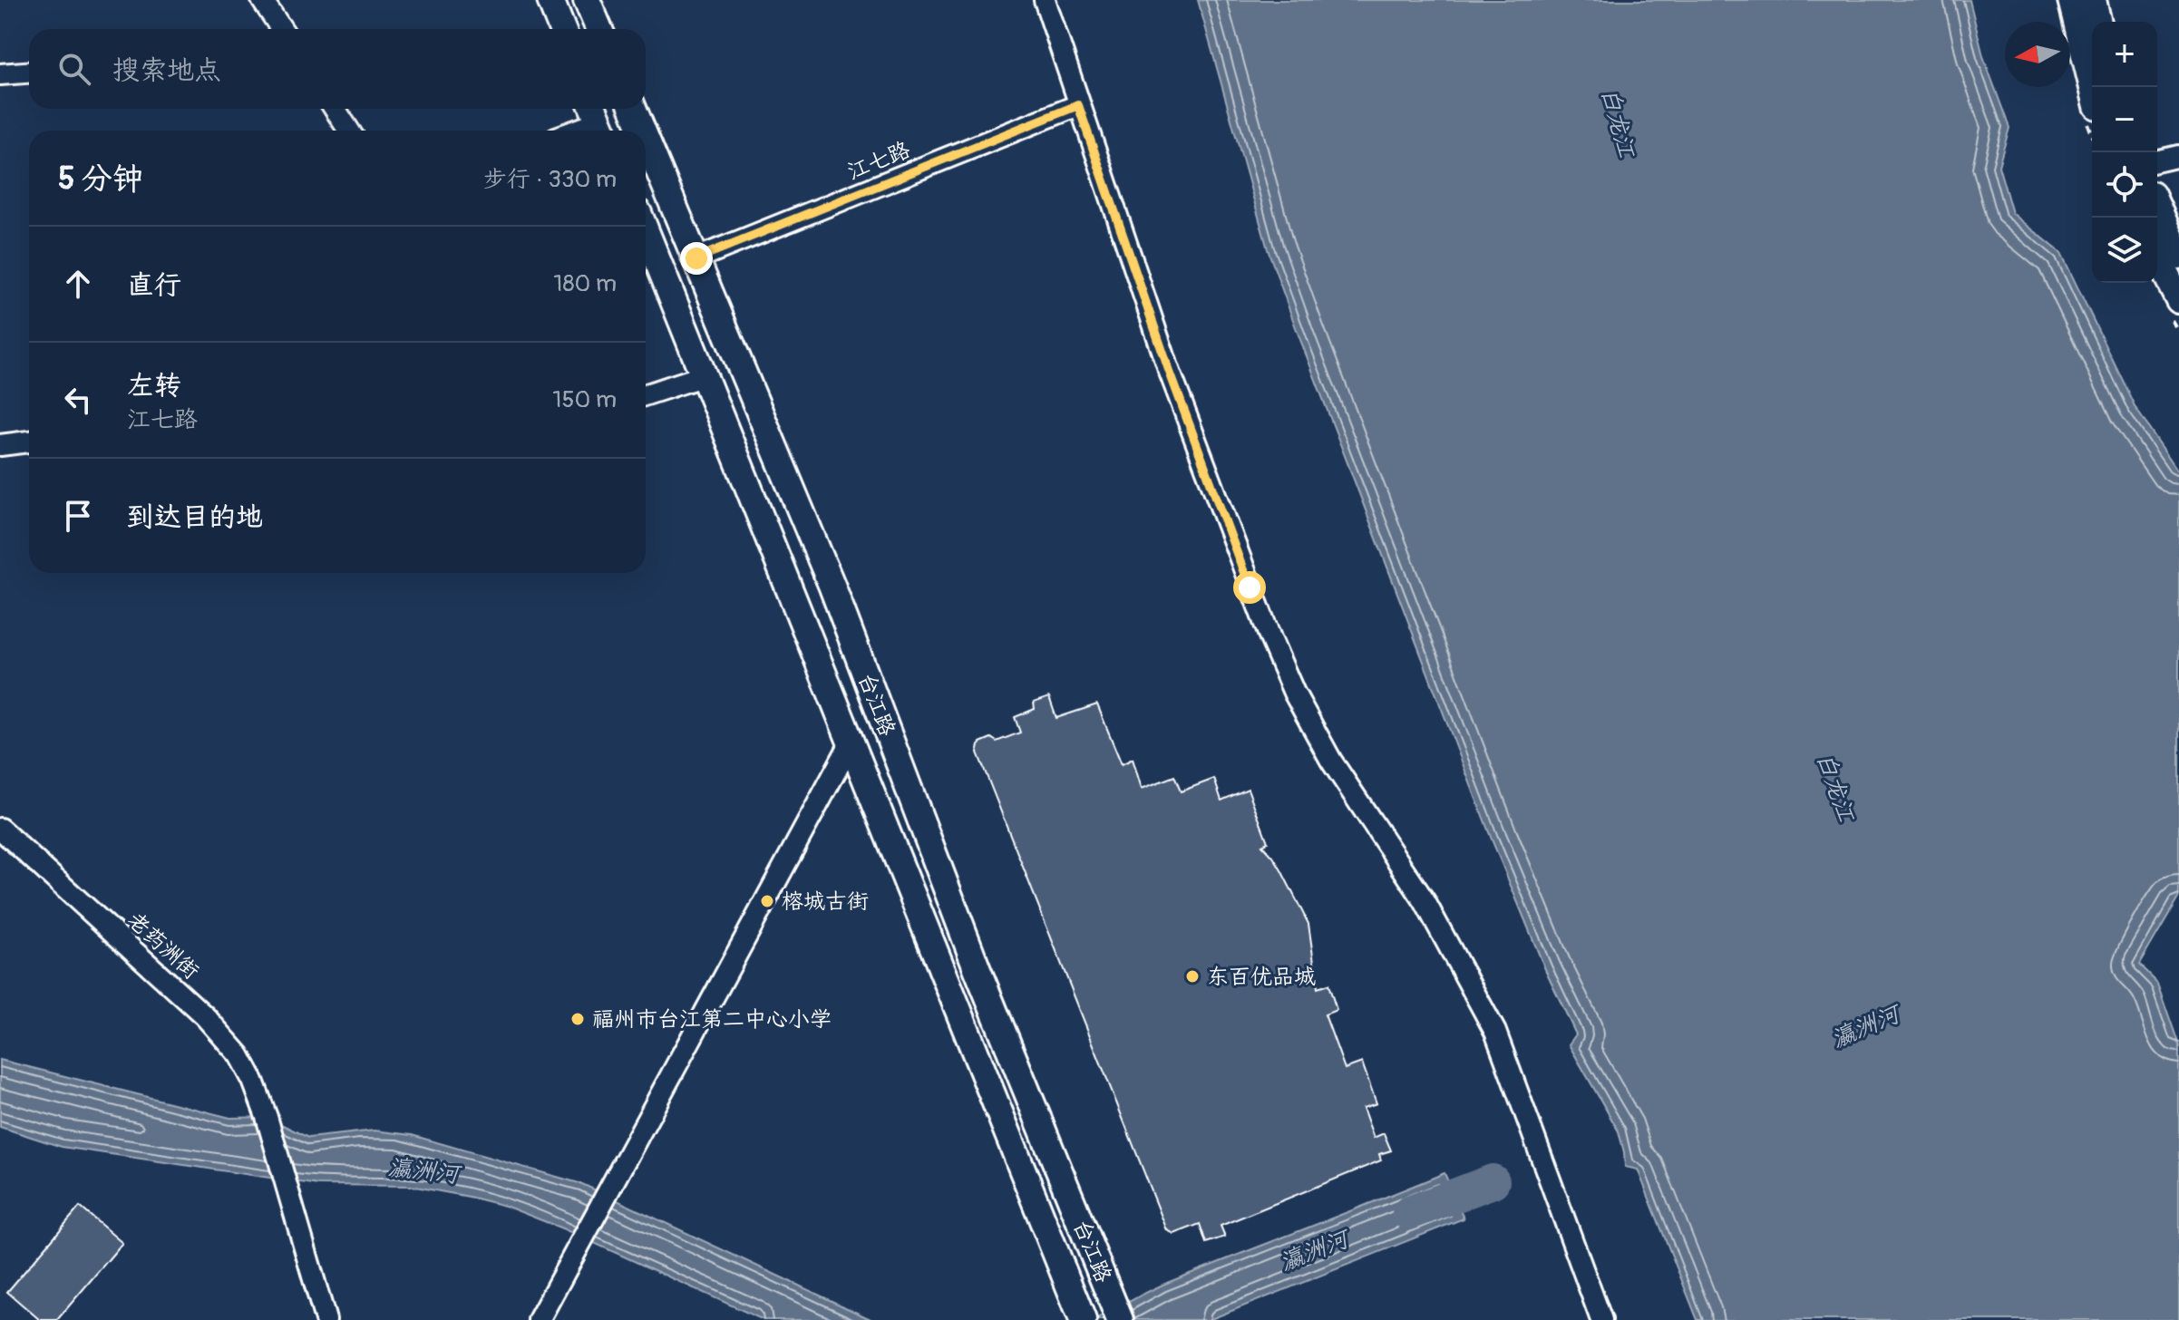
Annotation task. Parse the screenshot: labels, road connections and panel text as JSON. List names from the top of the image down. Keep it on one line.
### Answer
{"streets":{"main road":["台江路"],"street":["江七路","老药洲街"]},"crossings":[["江七路","台江路"]],"water":["白龙江","瀛洲河"],"places":["榕城古街","东百优品城","福州市台江第二中心小学"],"north":"left","page":{"map_buttons":["+","−"],"search":"搜索地点","heading":["5 分钟","步行 · 330 m"],"list":[["直行","180 m"],["左转","江七路","150 m"],"到达目的地"]}}
